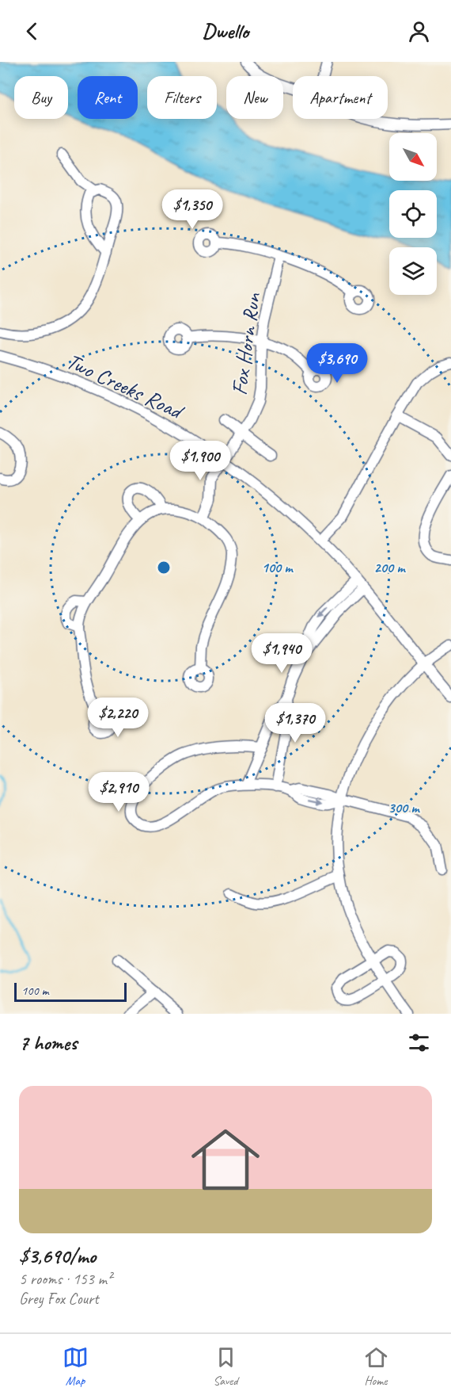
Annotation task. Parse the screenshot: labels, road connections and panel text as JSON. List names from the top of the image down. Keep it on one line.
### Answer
{"streets":{"street":["Fox Horn Run","Two Creeks Road"]},"crossings":[["Fox Horn Run","Two Creeks Road"]],"scale_bar":"100 m","north":"bottom right","page":{"header":"Dwello","chip":["Buy","Rent","Filters","New","Apartment"],"price":["$1,350","$3,690","$1,900","$1,940","$2,220","$1,370","$2,910"],"scale":"100 m","heading":"7 homes","list":[{"name":"$3,690/mo","note":"5 rooms · 153 m² · Grey Fox Court"}],"tabs":["Map","Saved","Home"]},"rings":["100 m","200 m","300 m"]}
